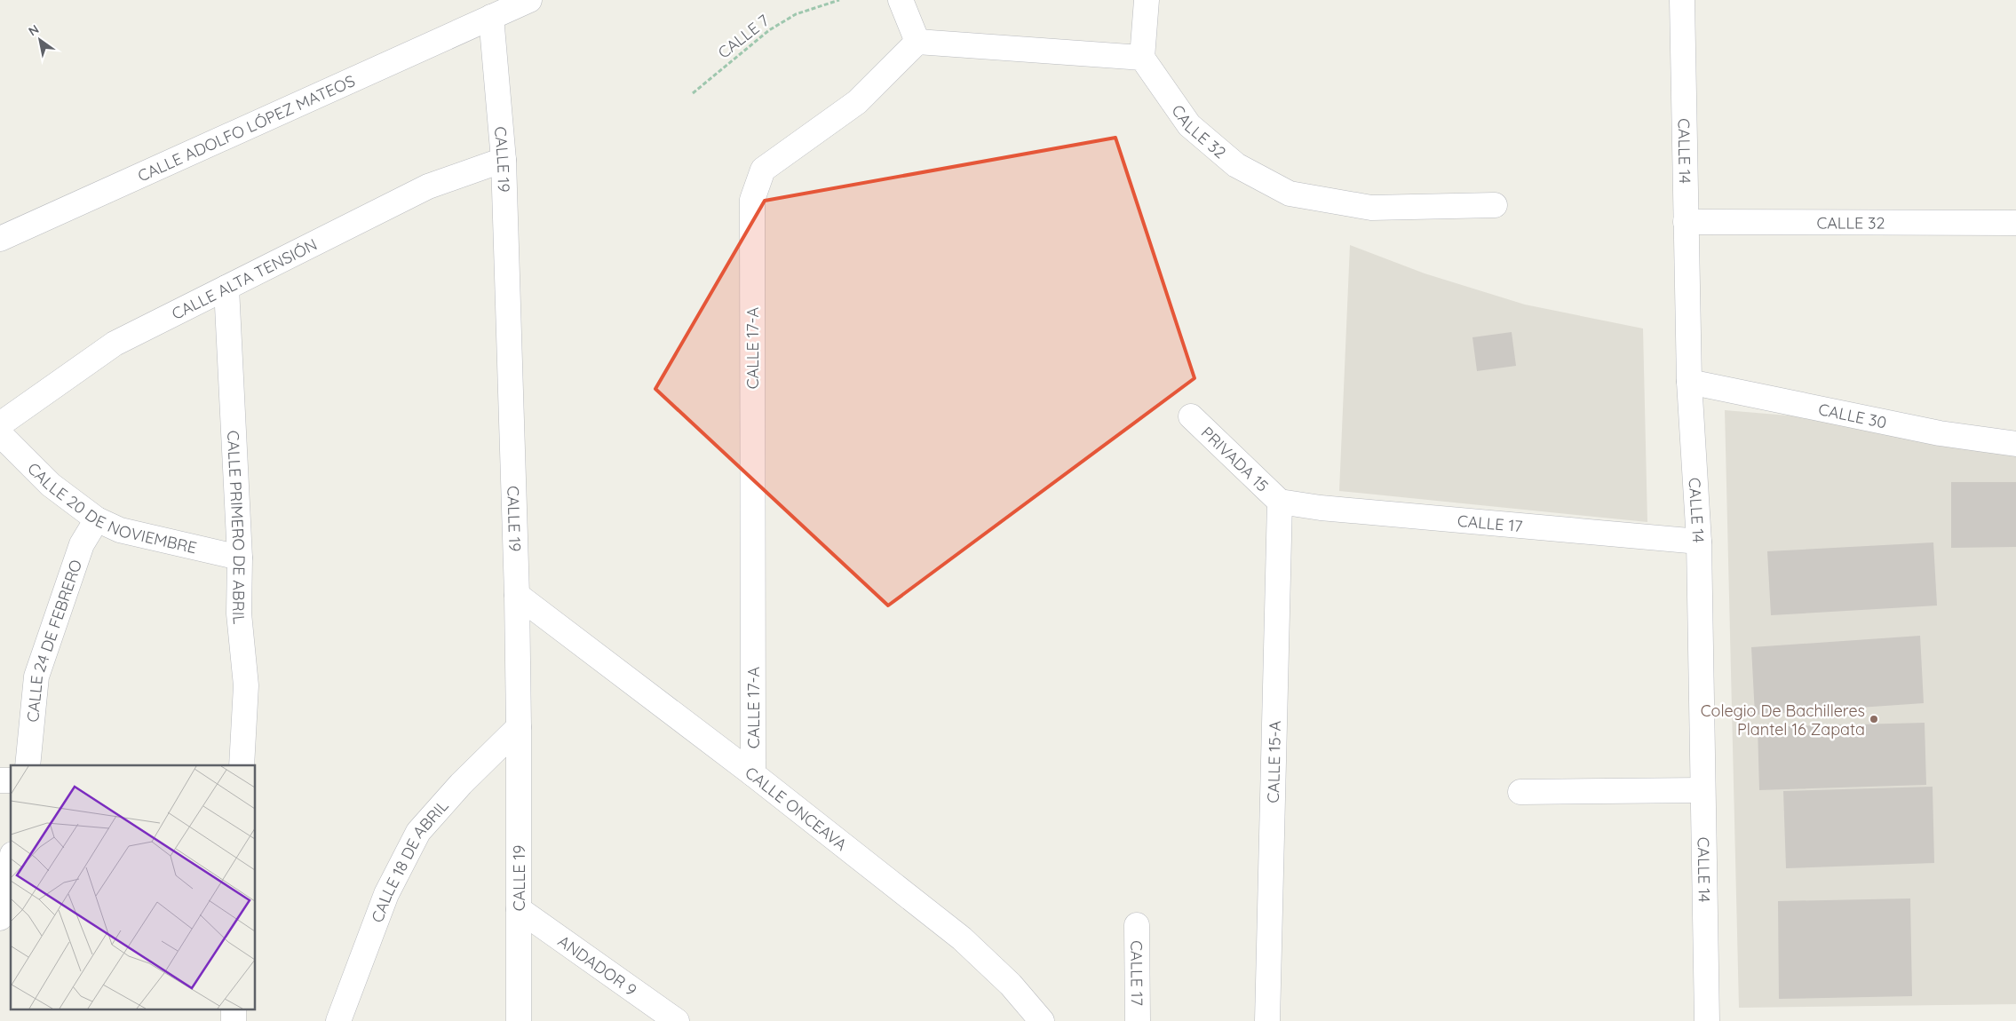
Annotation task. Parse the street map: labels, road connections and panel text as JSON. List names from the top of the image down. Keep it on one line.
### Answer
{"streets":{"street":["CALLE ADOLFO LÓPEZ MATEOS","CALLE 32","CALLE 14","CALLE 19","CALLE ALTA TENSIÓN","CALLE 17-A","CALLE 30","PRIVADA 15","CALLE 20 DE NOVIEMBRE","CALLE 17","CALLE PRIMERO DE ABRIL","CALLE 24 DE FEBRERO","CALLE 15-A","CALLE ONCEAVA","CALLE 18 DE ABRIL","ANDADOR 9"],"path":["CALLE 7"]},"crossings":[["CALLE ADOLFO LÓPEZ MATEOS","CALLE 19"],["CALLE 32","CALLE 14"],["CALLE 14","CALLE 30"],["CALLE 14","CALLE 17"],["CALLE 19","CALLE ALTA TENSIÓN"],["CALLE 19","CALLE ONCEAVA"],["CALLE 19","CALLE 18 DE ABRIL"],["CALLE 19","ANDADOR 9"],["CALLE ALTA TENSIÓN","CALLE PRIMERO DE ABRIL"],["CALLE 17-A","CALLE ONCEAVA"],["PRIVADA 15","CALLE 17"],["PRIVADA 15","CALLE 15-A"],["CALLE 20 DE NOVIEMBRE","CALLE PRIMERO DE ABRIL"],["CALLE 20 DE NOVIEMBRE","CALLE 24 DE FEBRERO"],["CALLE 17","CALLE 15-A"]],"places":["Colegio De Bachilleres Plantel 16 Zapata"],"north":"top left"}
